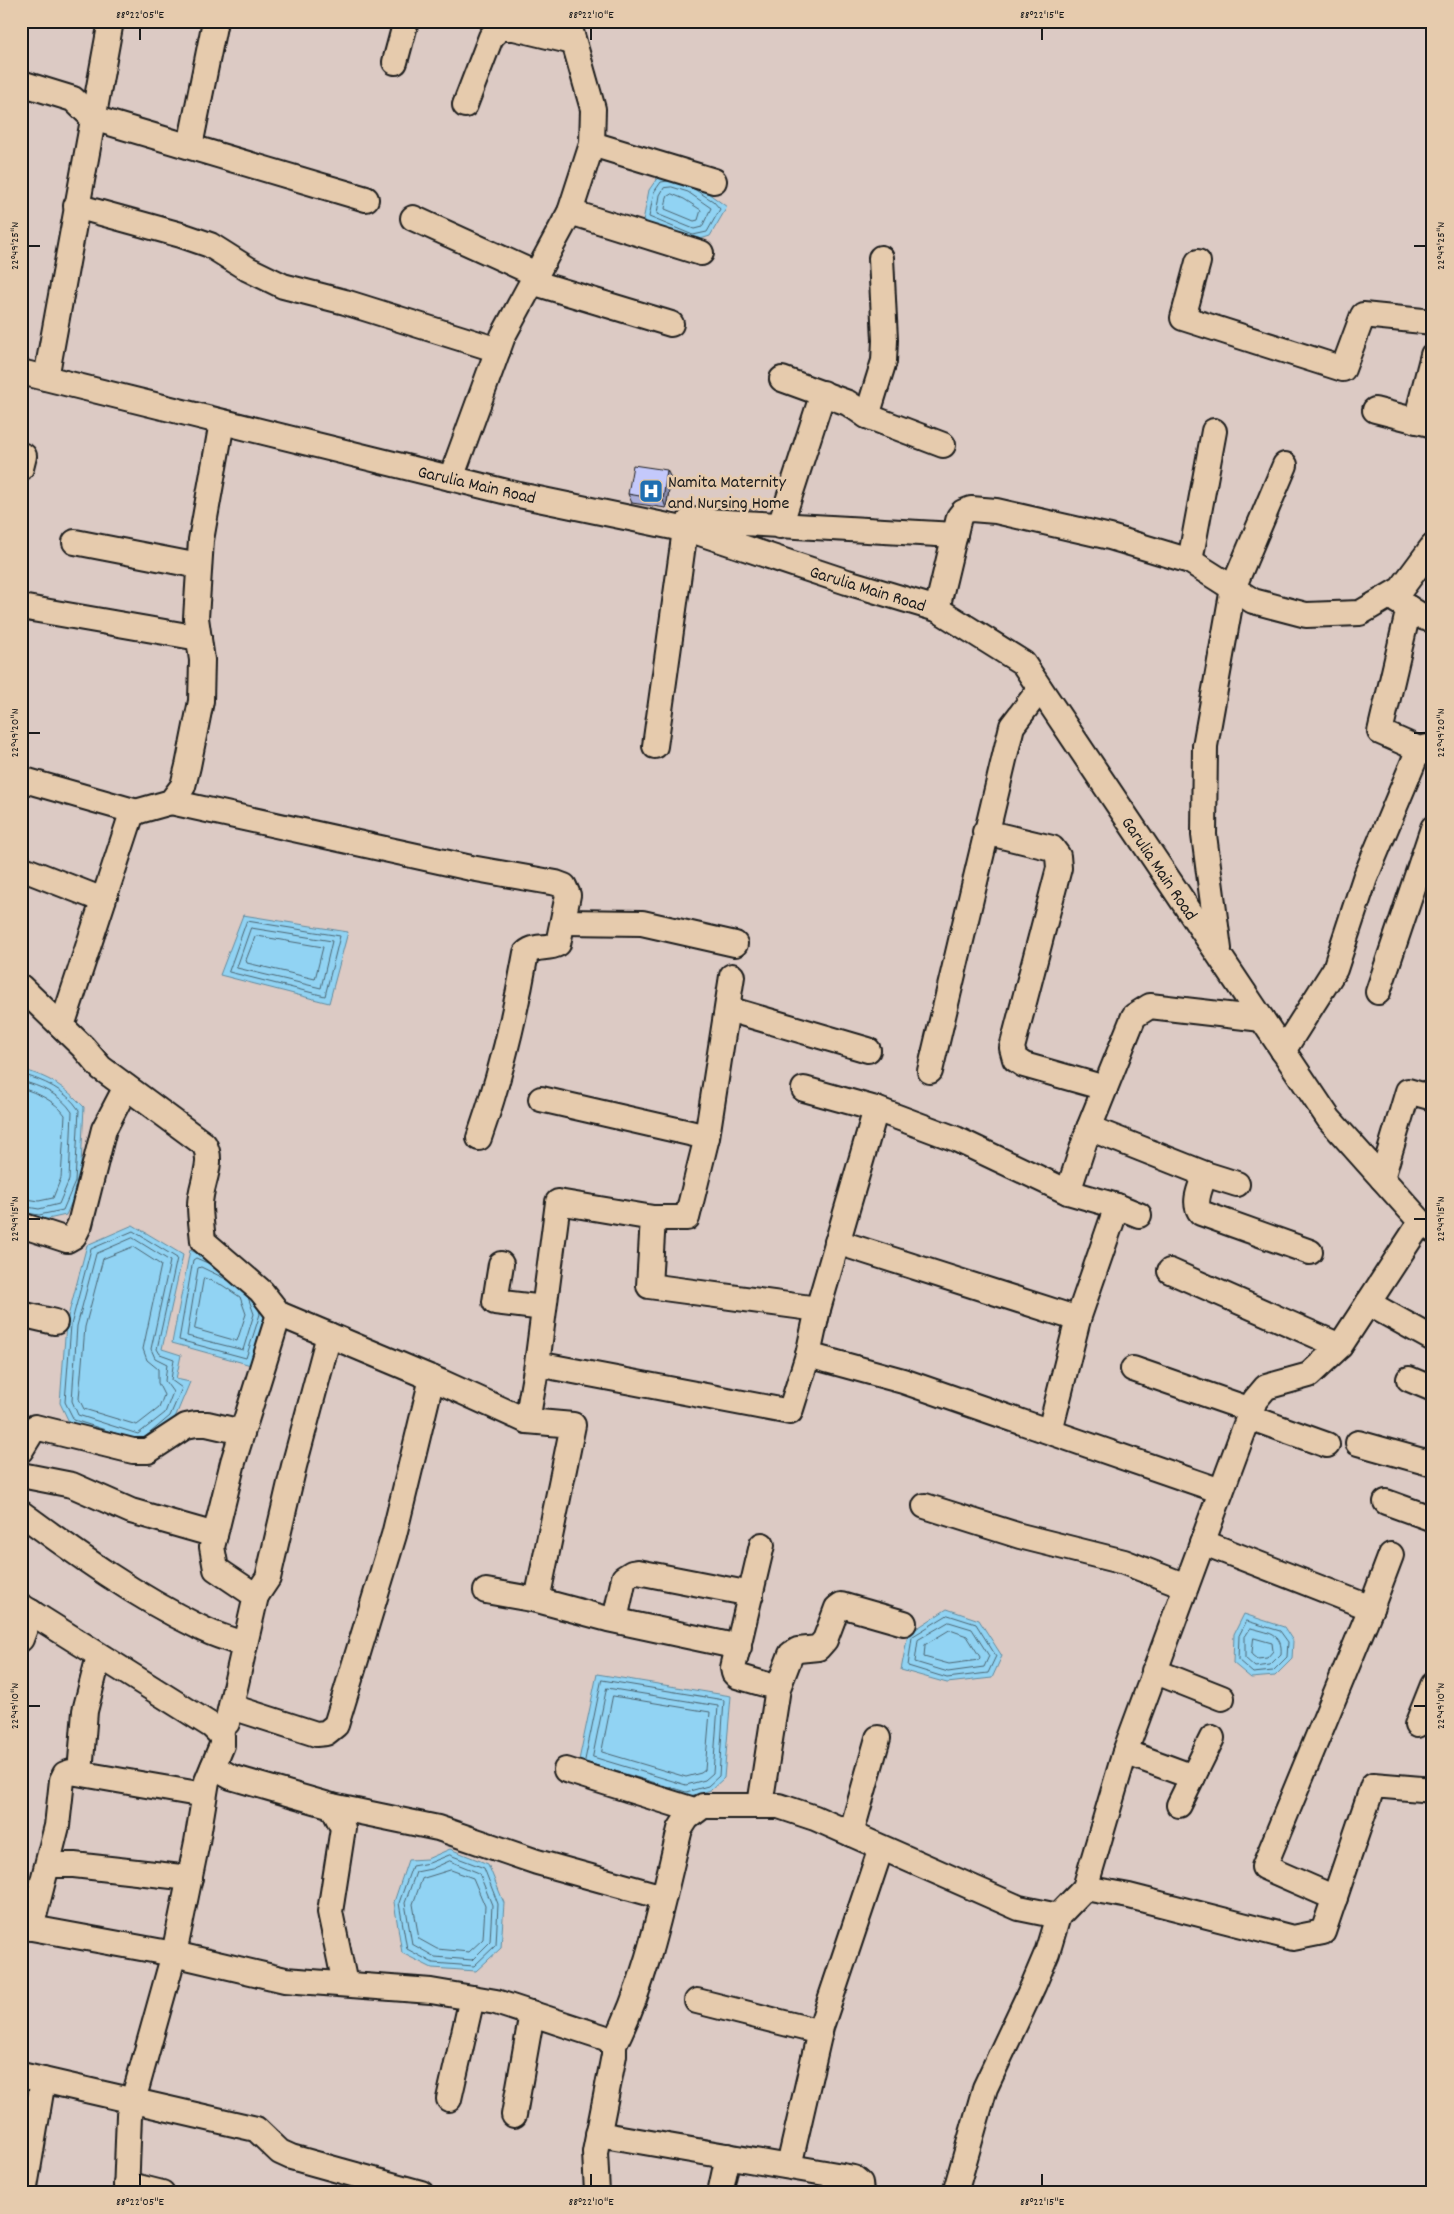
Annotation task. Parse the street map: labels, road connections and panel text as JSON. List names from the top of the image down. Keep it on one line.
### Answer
{"streets":{"street":["Garulia Main Road"]},"places":{"hospital":["Namita Maternity and Nursing Home"]},"coordinates":["88°22'05\"E","88°22'10\"E","88°22'15\"E","22°49'25\"N","22°49'20\"N","22°49'15\"N","22°49'10\"N"]}
